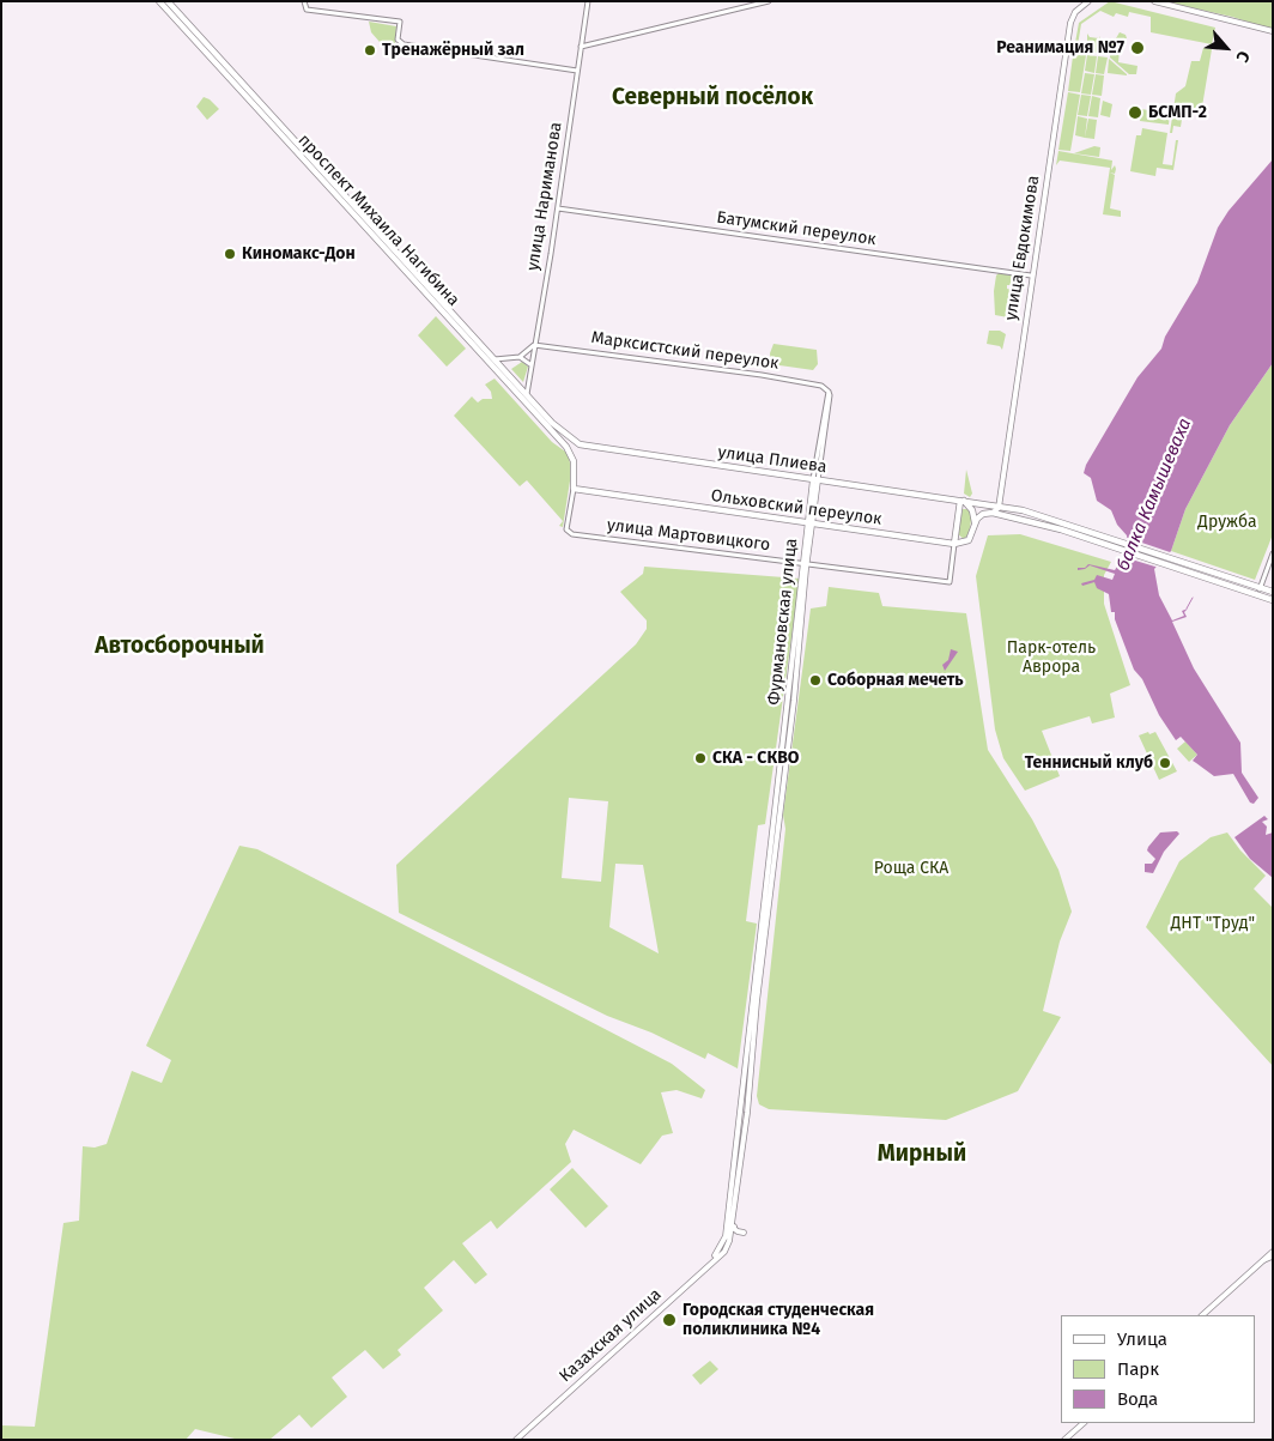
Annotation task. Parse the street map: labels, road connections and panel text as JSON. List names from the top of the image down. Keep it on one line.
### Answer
{"streets":{"main road":["проспект Михаила Нагибина","улица Евдокимова","улица Плиева","Ольховский переулок","Фурмановская улица","Казахская улица"],"street":["улица Нариманова","Батумский переулок","Марксистский переулок","улица Мартовицкого"]},"crossings":[["улица Нариманова","проспект Михаила Нагибина"],["улица Нариманова","Батумский переулок"],["улица Нариманова","Марксистский переулок"],["проспект Михаила Нагибина","улица Плиева"],["проспект Михаила Нагибина","Ольховский переулок"],["проспект Михаила Нагибина","улица Мартовицкого"],["Батумский переулок","улица Евдокимова"],["улица Евдокимова","улица Плиева"],["Марксистский переулок","Фурмановская улица"],["улица Плиева","Фурмановская улица"],["Ольховский переулок","улица Мартовицкого"],["Ольховский переулок","Фурмановская улица"],["улица Мартовицкого","Фурмановская улица"]],"districts":["Северный посёлок","Автосборочный","Мирный"],"water":["балка Камышеваха"],"parks":["Дружба","Парк-отель Аврора","Роща СКА","ДНТ \"Труд\""],"places":["Реанимация №7","Тренажёрный зал","БСМП-2","Киномакс-Дон","Соборная мечеть","СКА - СКВО","Теннисный клуб","Городская студенческая поликлиника №4"],"legend":["Улица","Парк","Вода"],"north":"bottom right"}
